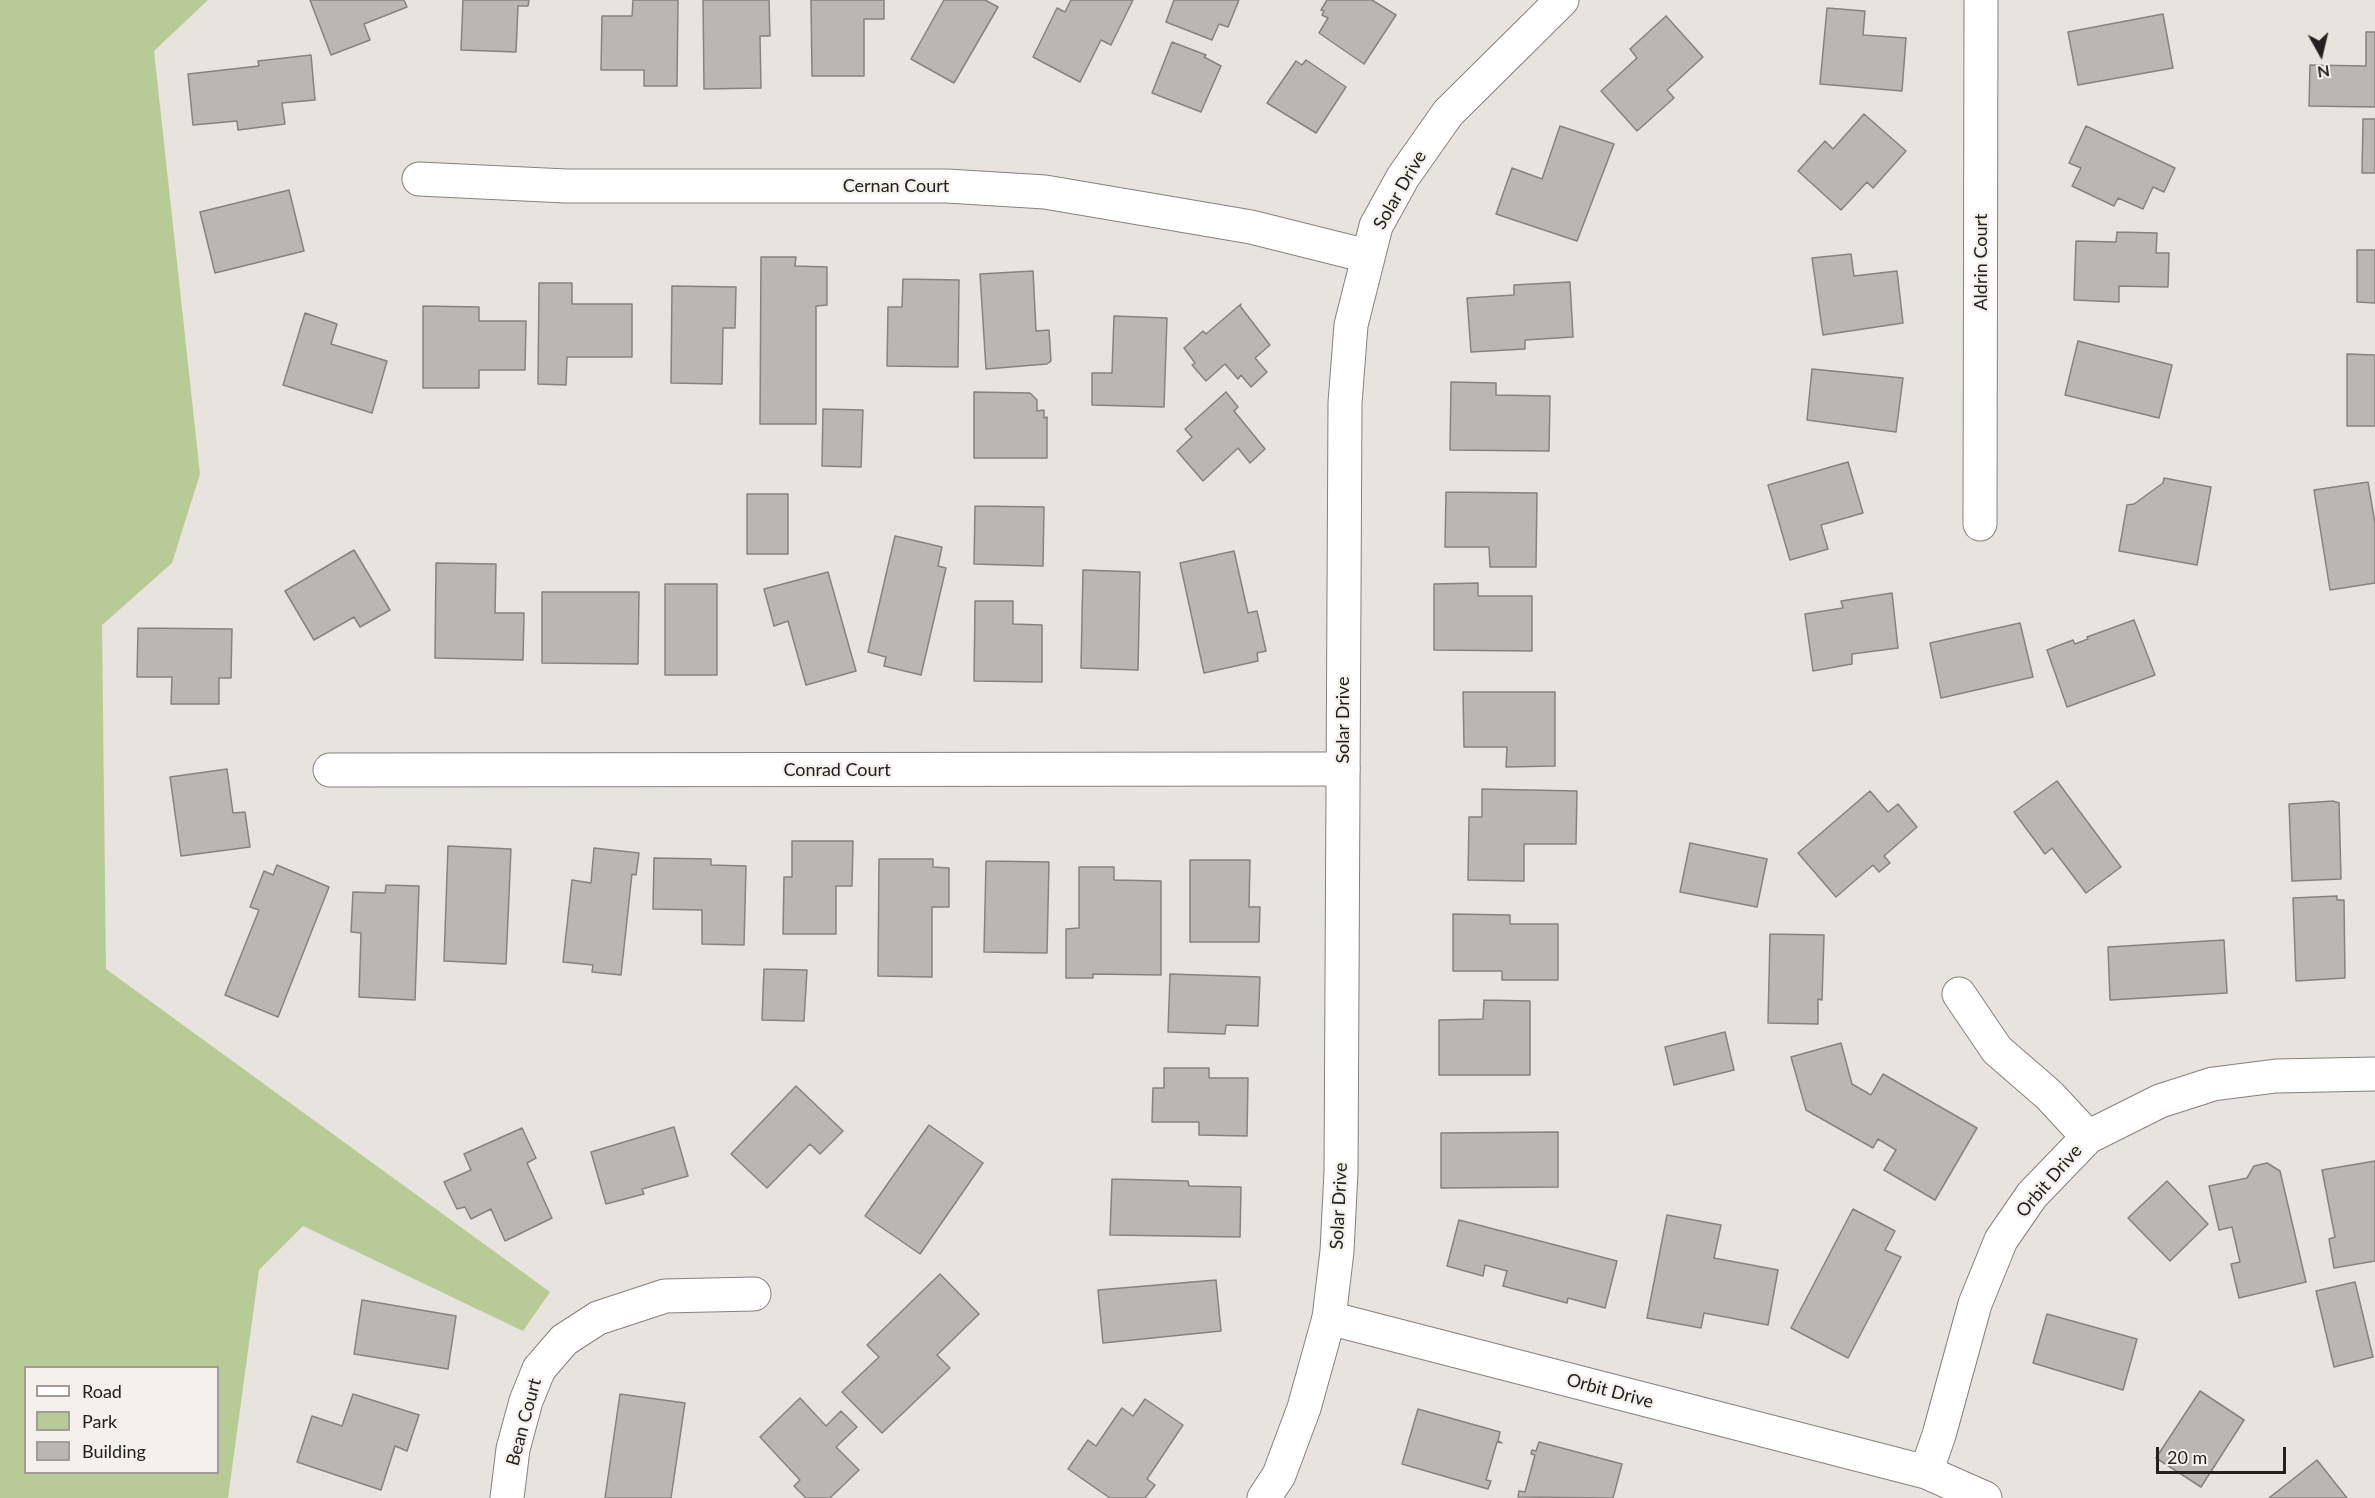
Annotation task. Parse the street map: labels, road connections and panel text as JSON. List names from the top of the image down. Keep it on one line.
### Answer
{"streets":{"street":["Cernan Court","Solar Drive","Aldrin Court","Conrad Court","Orbit Drive","Bean Court"]},"crossings":[["Cernan Court","Solar Drive"],["Solar Drive","Conrad Court"],["Solar Drive","Orbit Drive"]],"legend":["Road","Park","Building"],"scale_bar":"20 m","north":"bottom"}
